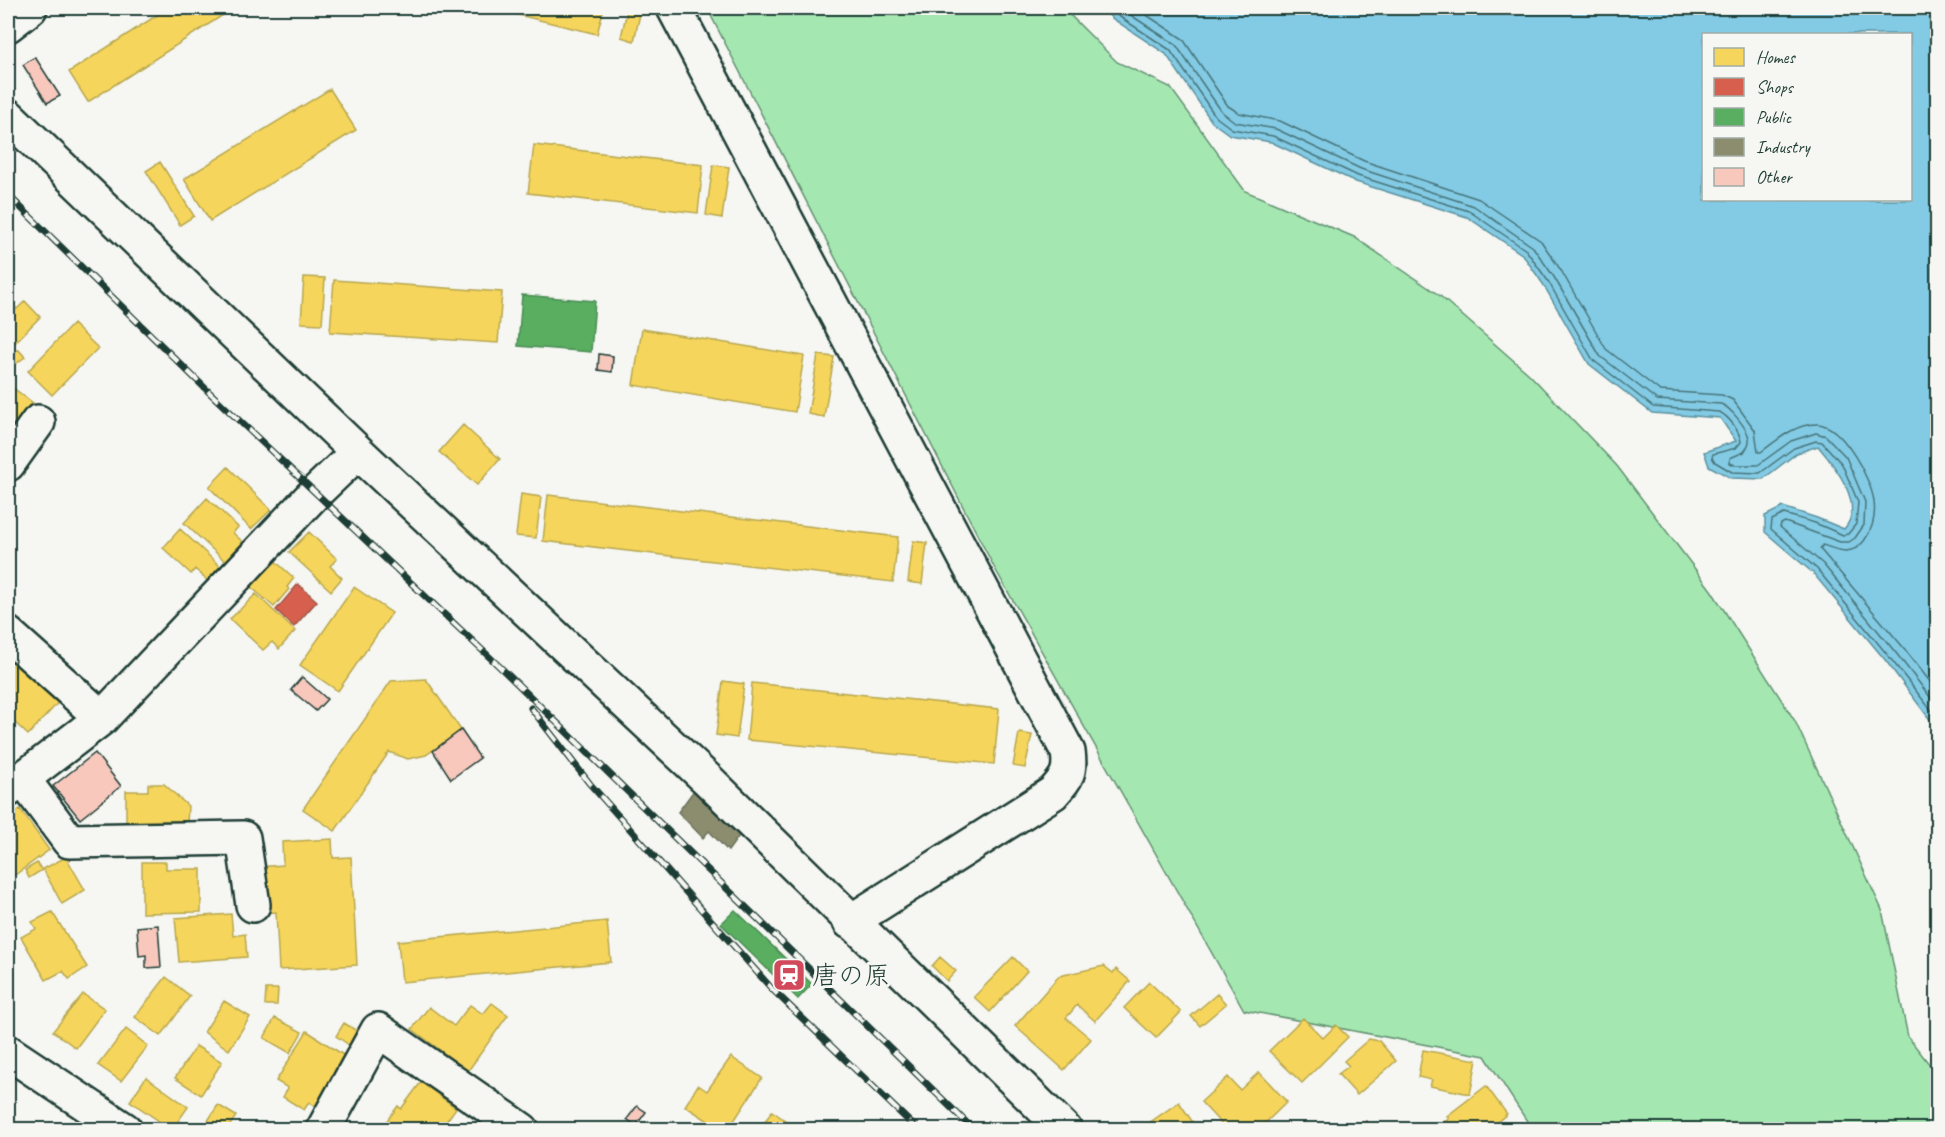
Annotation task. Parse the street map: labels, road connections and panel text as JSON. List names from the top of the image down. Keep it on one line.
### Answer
{"places":{"station":["唐の原"]},"legend":["Homes","Shops","Public","Industry","Other"]}
